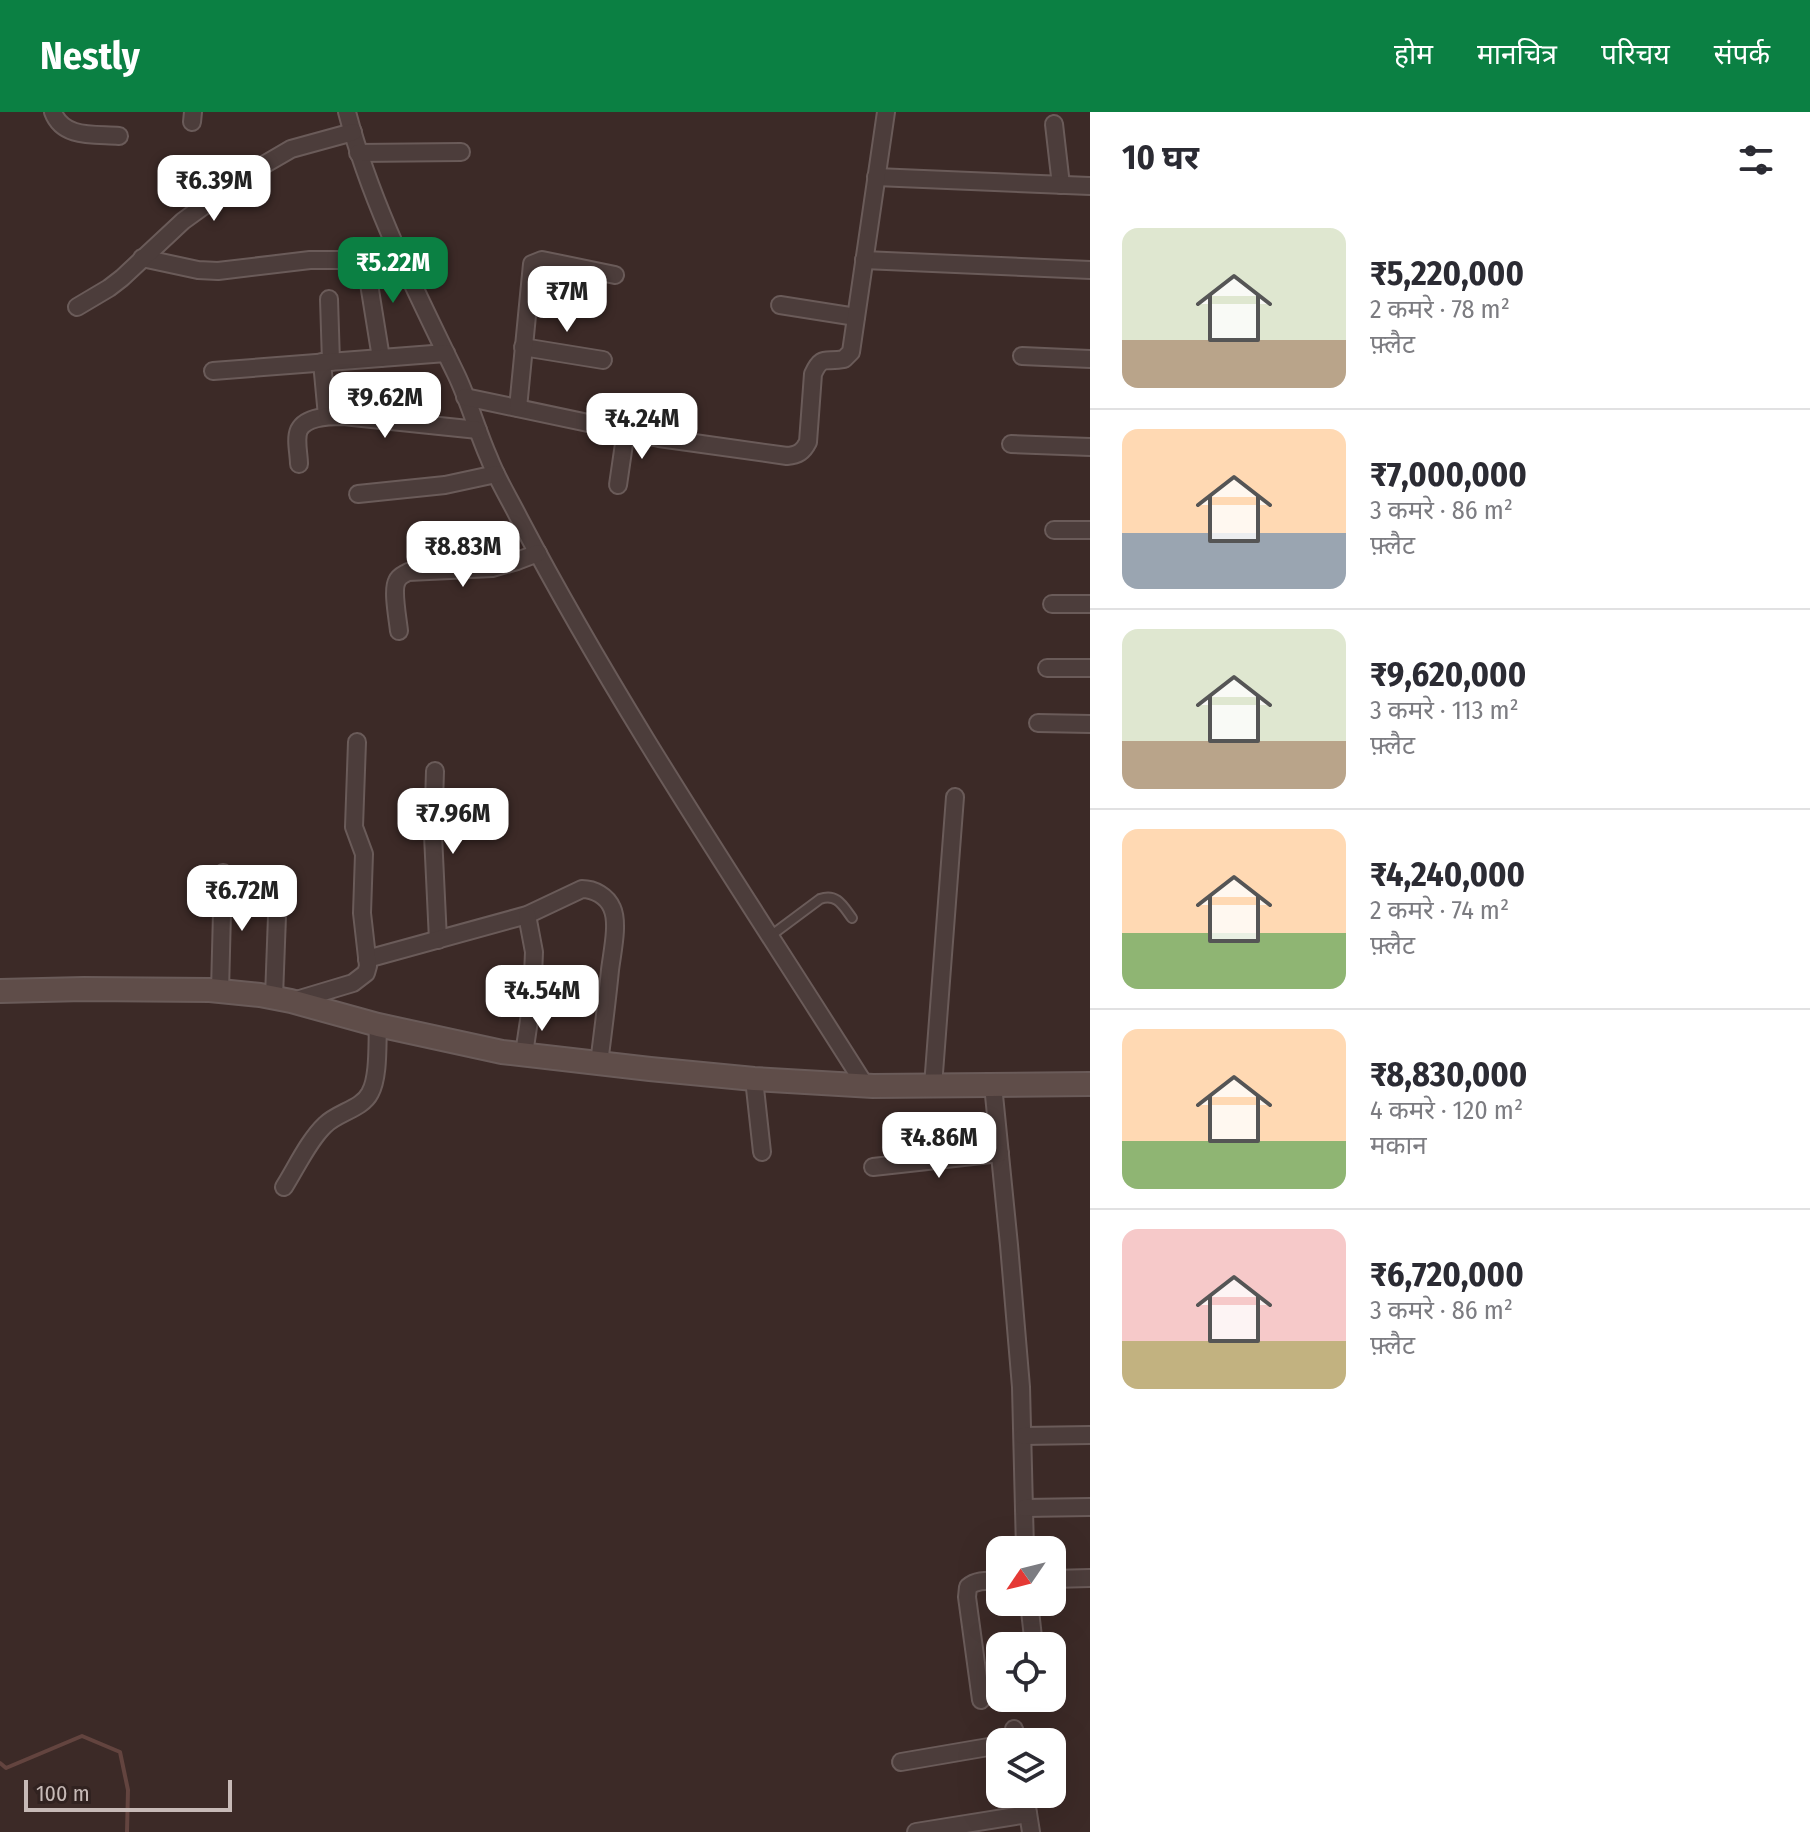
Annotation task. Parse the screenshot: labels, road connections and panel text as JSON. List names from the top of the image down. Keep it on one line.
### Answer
{"scale_bar":"100 m","north":"bottom left","page":{"header":"Nestly","nav":["होम","मानचित्र","परिचय","संपर्क"],"heading":"10 घर","price":["₹6.39M","₹5.22M","₹7M","₹9.62M","₹4.24M","₹8.83M","₹7.96M","₹6.72M","₹4.54M","₹4.86M"],"list":[{"name":"₹5,220,000","note":"2 कमरे · 78 m² · फ़्लैट"},{"name":"₹7,000,000","note":"3 कमरे · 86 m² · फ़्लैट"},{"name":"₹9,620,000","note":"3 कमरे · 113 m² · फ़्लैट"},{"name":"₹4,240,000","note":"2 कमरे · 74 m² · फ़्लैट"},{"name":"₹8,830,000","note":"4 कमरे · 120 m² · मकान"},{"name":"₹6,720,000","note":"3 कमरे · 86 m² · फ़्लैट"}],"scale":"100 m"}}
